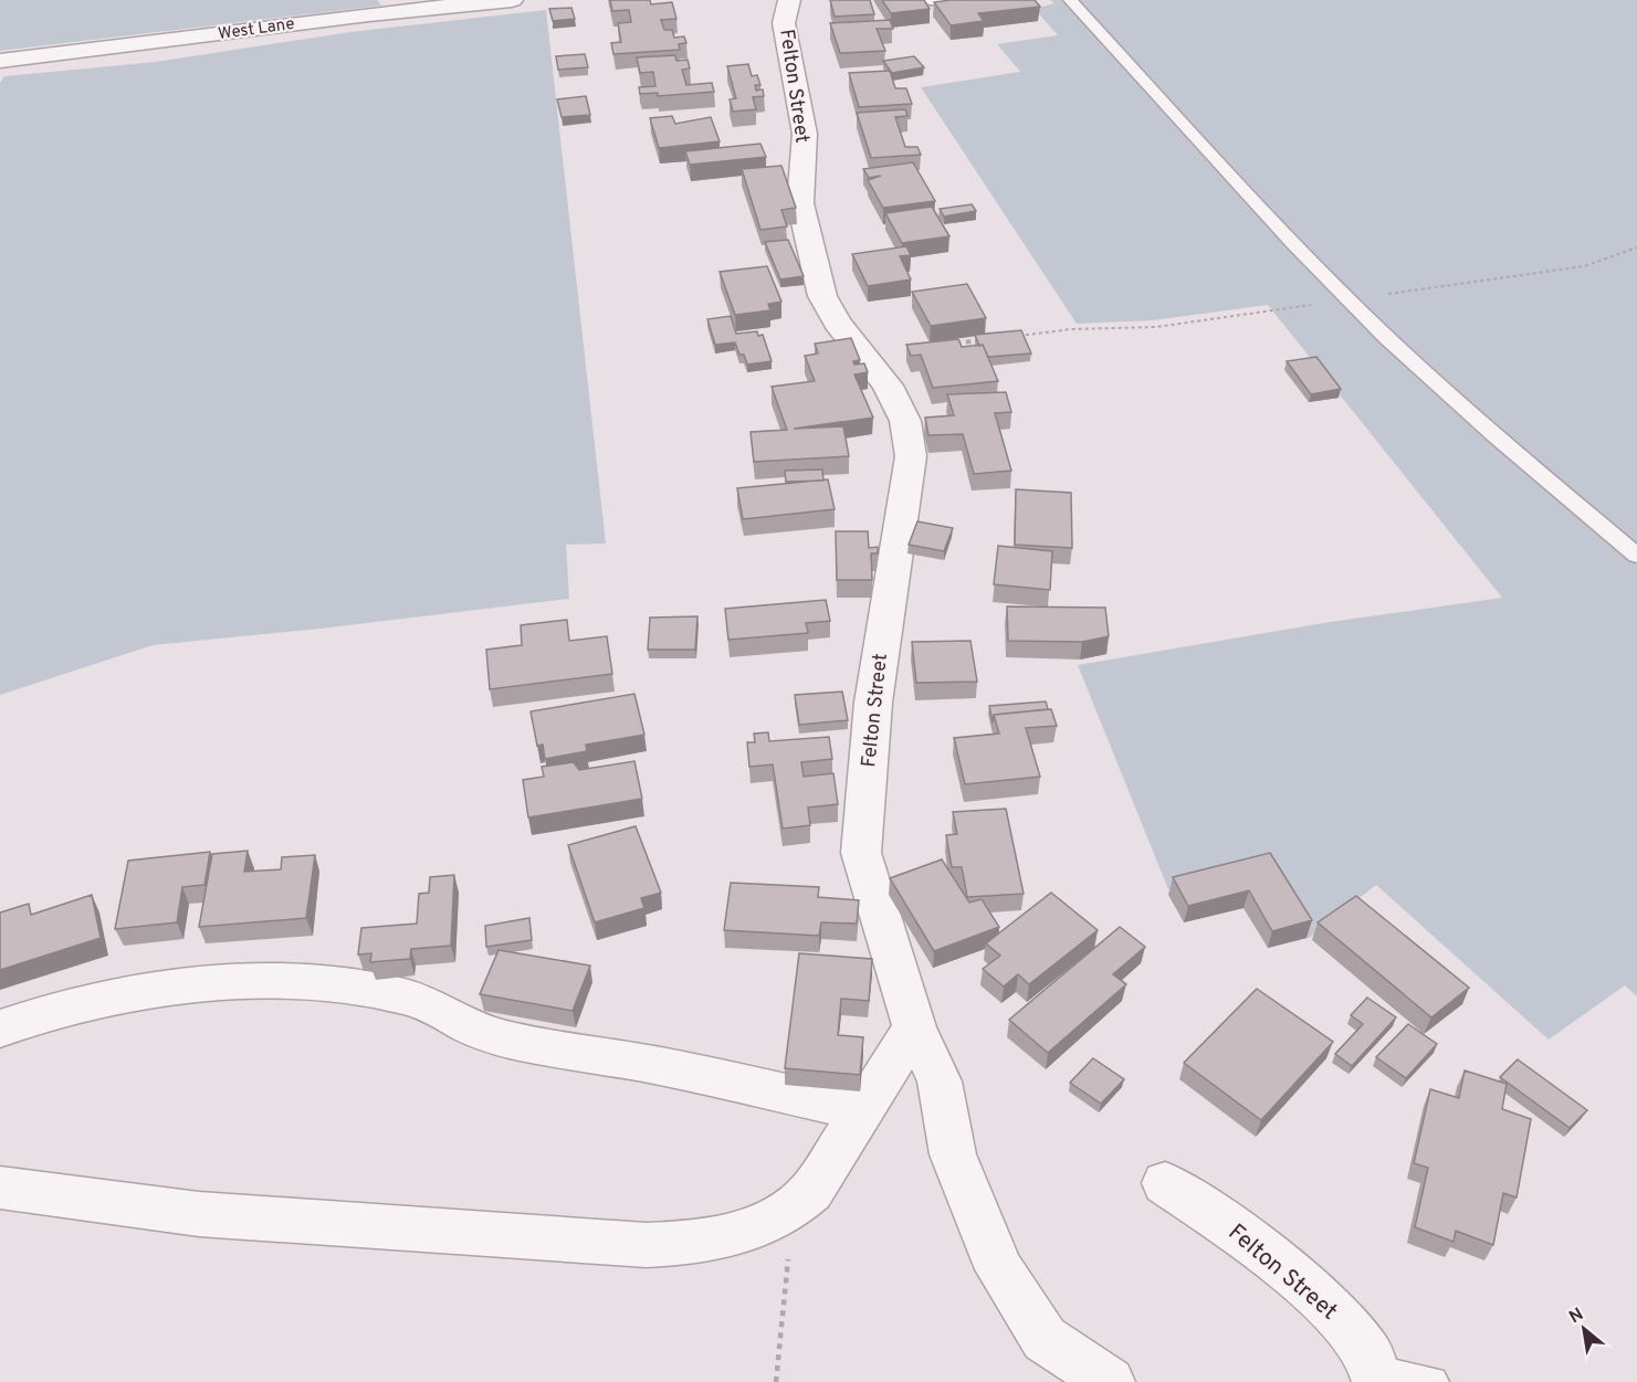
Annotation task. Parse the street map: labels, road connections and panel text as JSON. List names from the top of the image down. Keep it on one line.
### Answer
{"streets":{"street":["West Lane","Felton Street"]},"north":"top left"}
